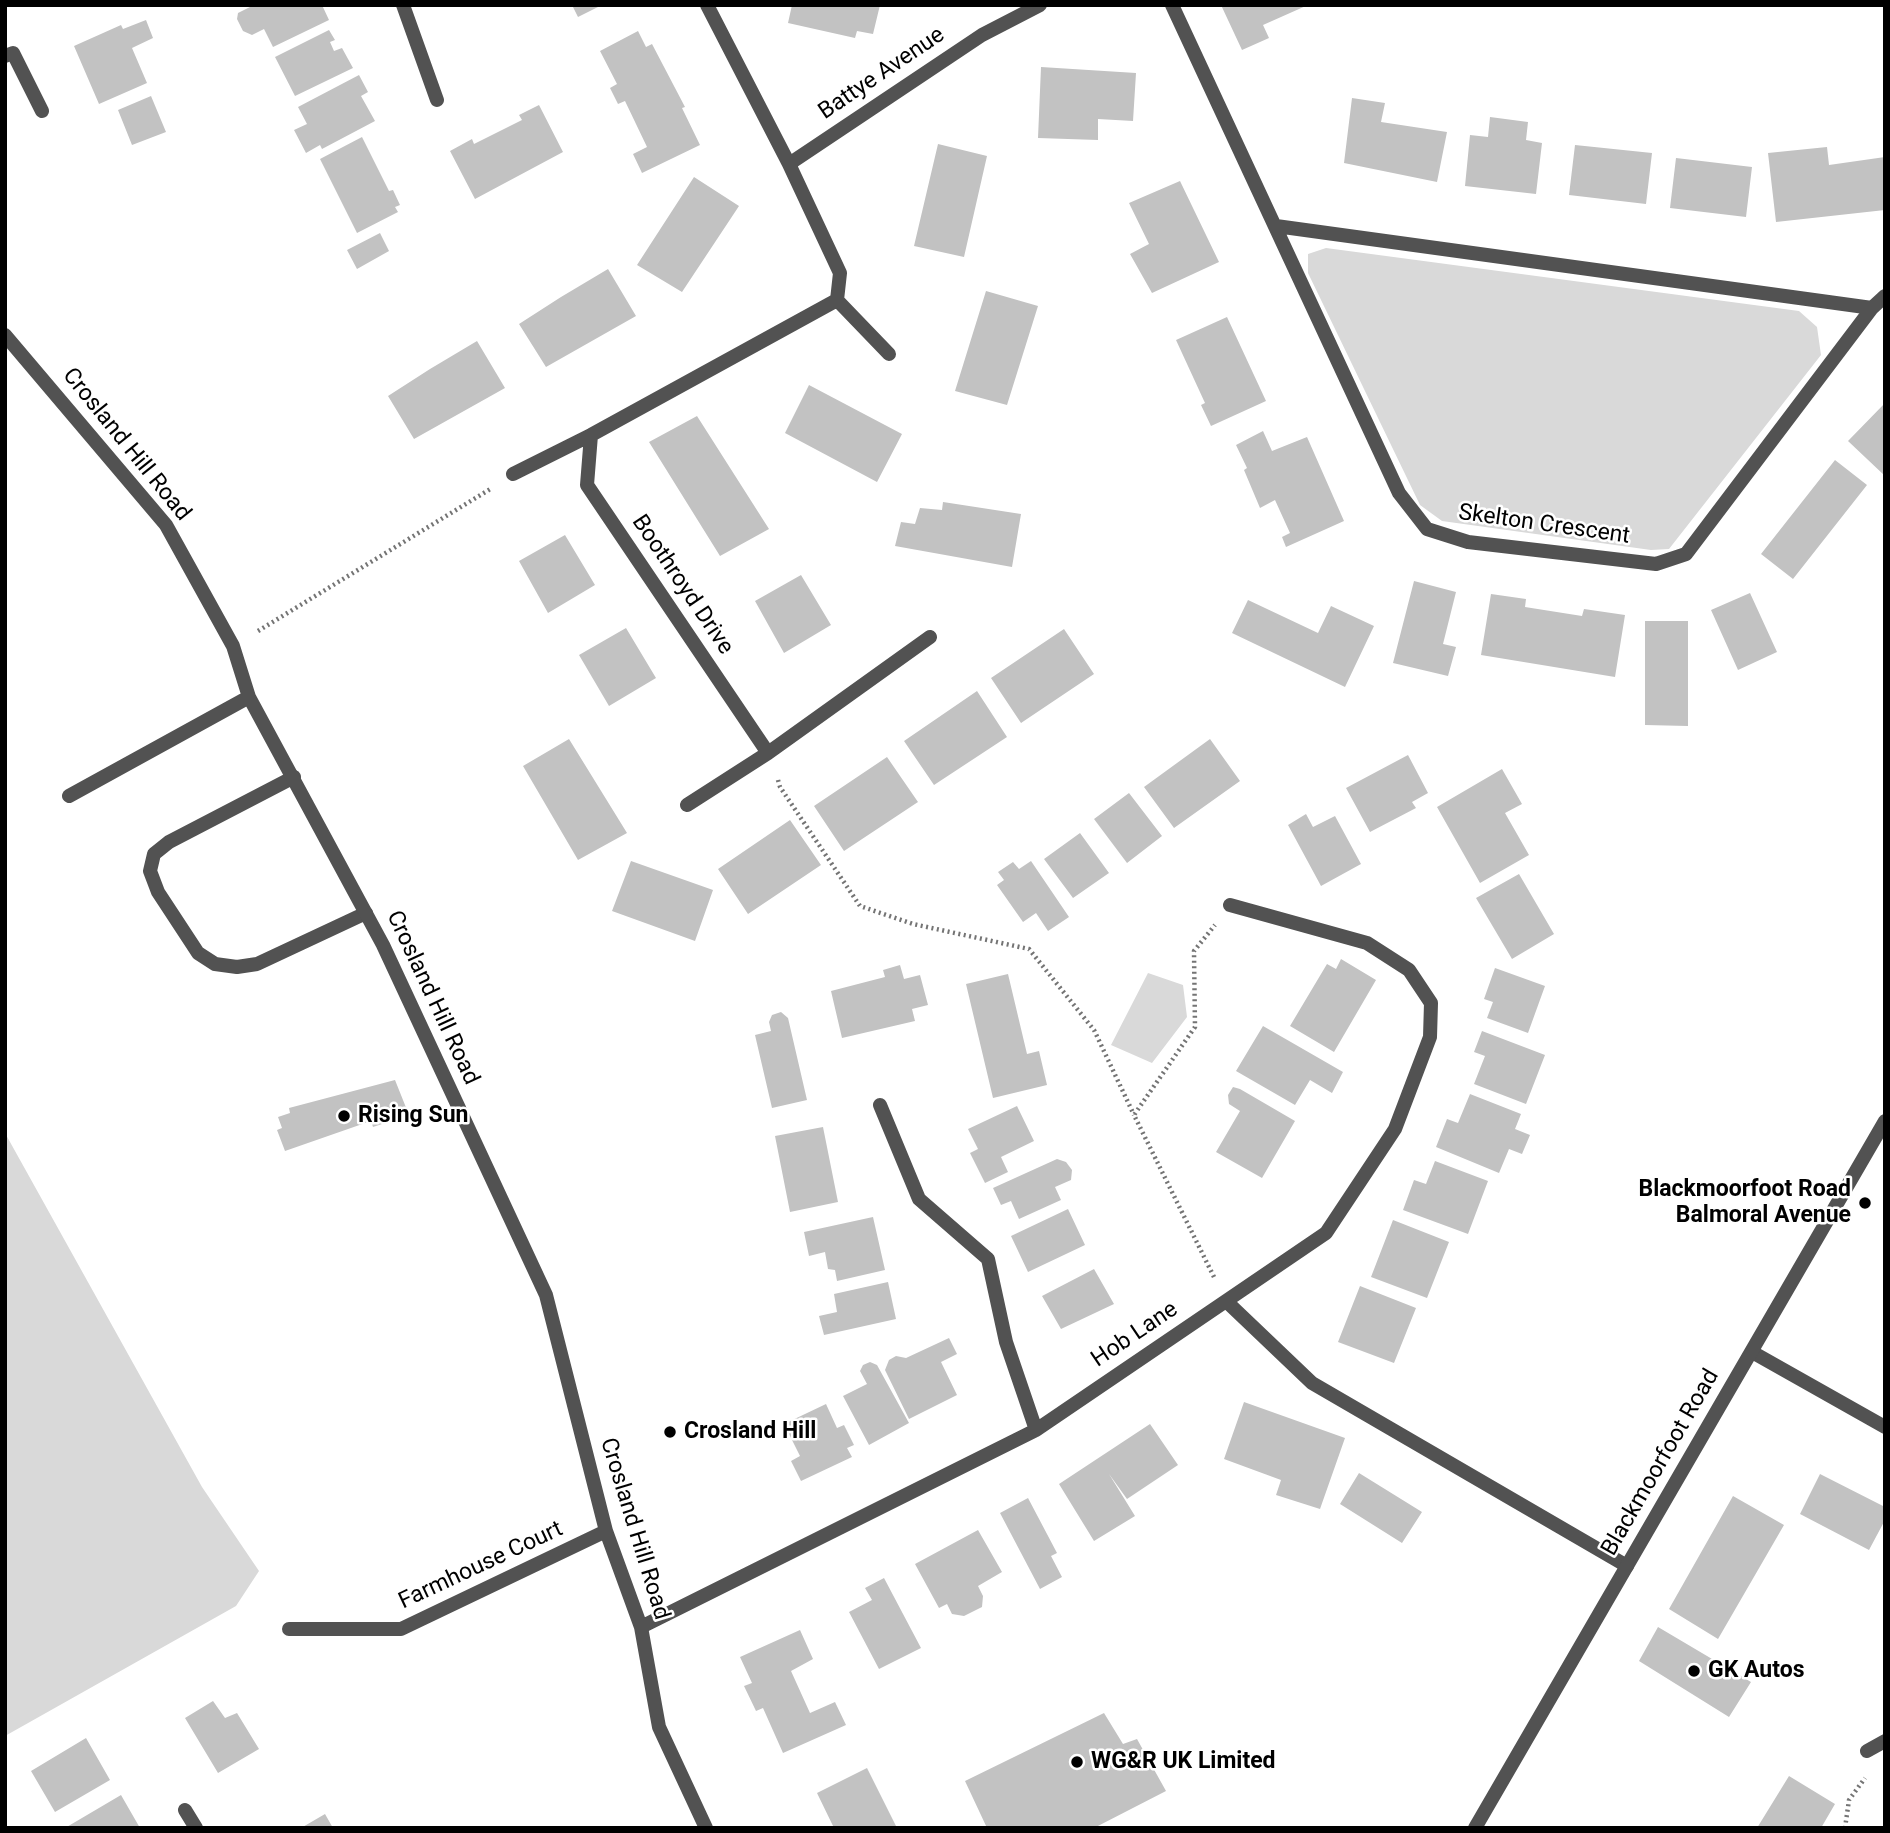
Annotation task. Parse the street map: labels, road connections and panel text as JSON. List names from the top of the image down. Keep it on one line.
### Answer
{"streets":{"street":["Battye Avenue","Crosland Hill Road","Skelton Crescent","Boothroyd Drive","Hob Lane","Blackmoorfoot Road","Farmhouse Court"]},"crossings":[["Crosland Hill Road","Hob Lane"],["Crosland Hill Road","Farmhouse Court"]],"places":["Rising Sun","Blackmoorfoot Road Balmoral Avenue","Crosland Hill","GK Autos","WG&R UK Limited"]}
